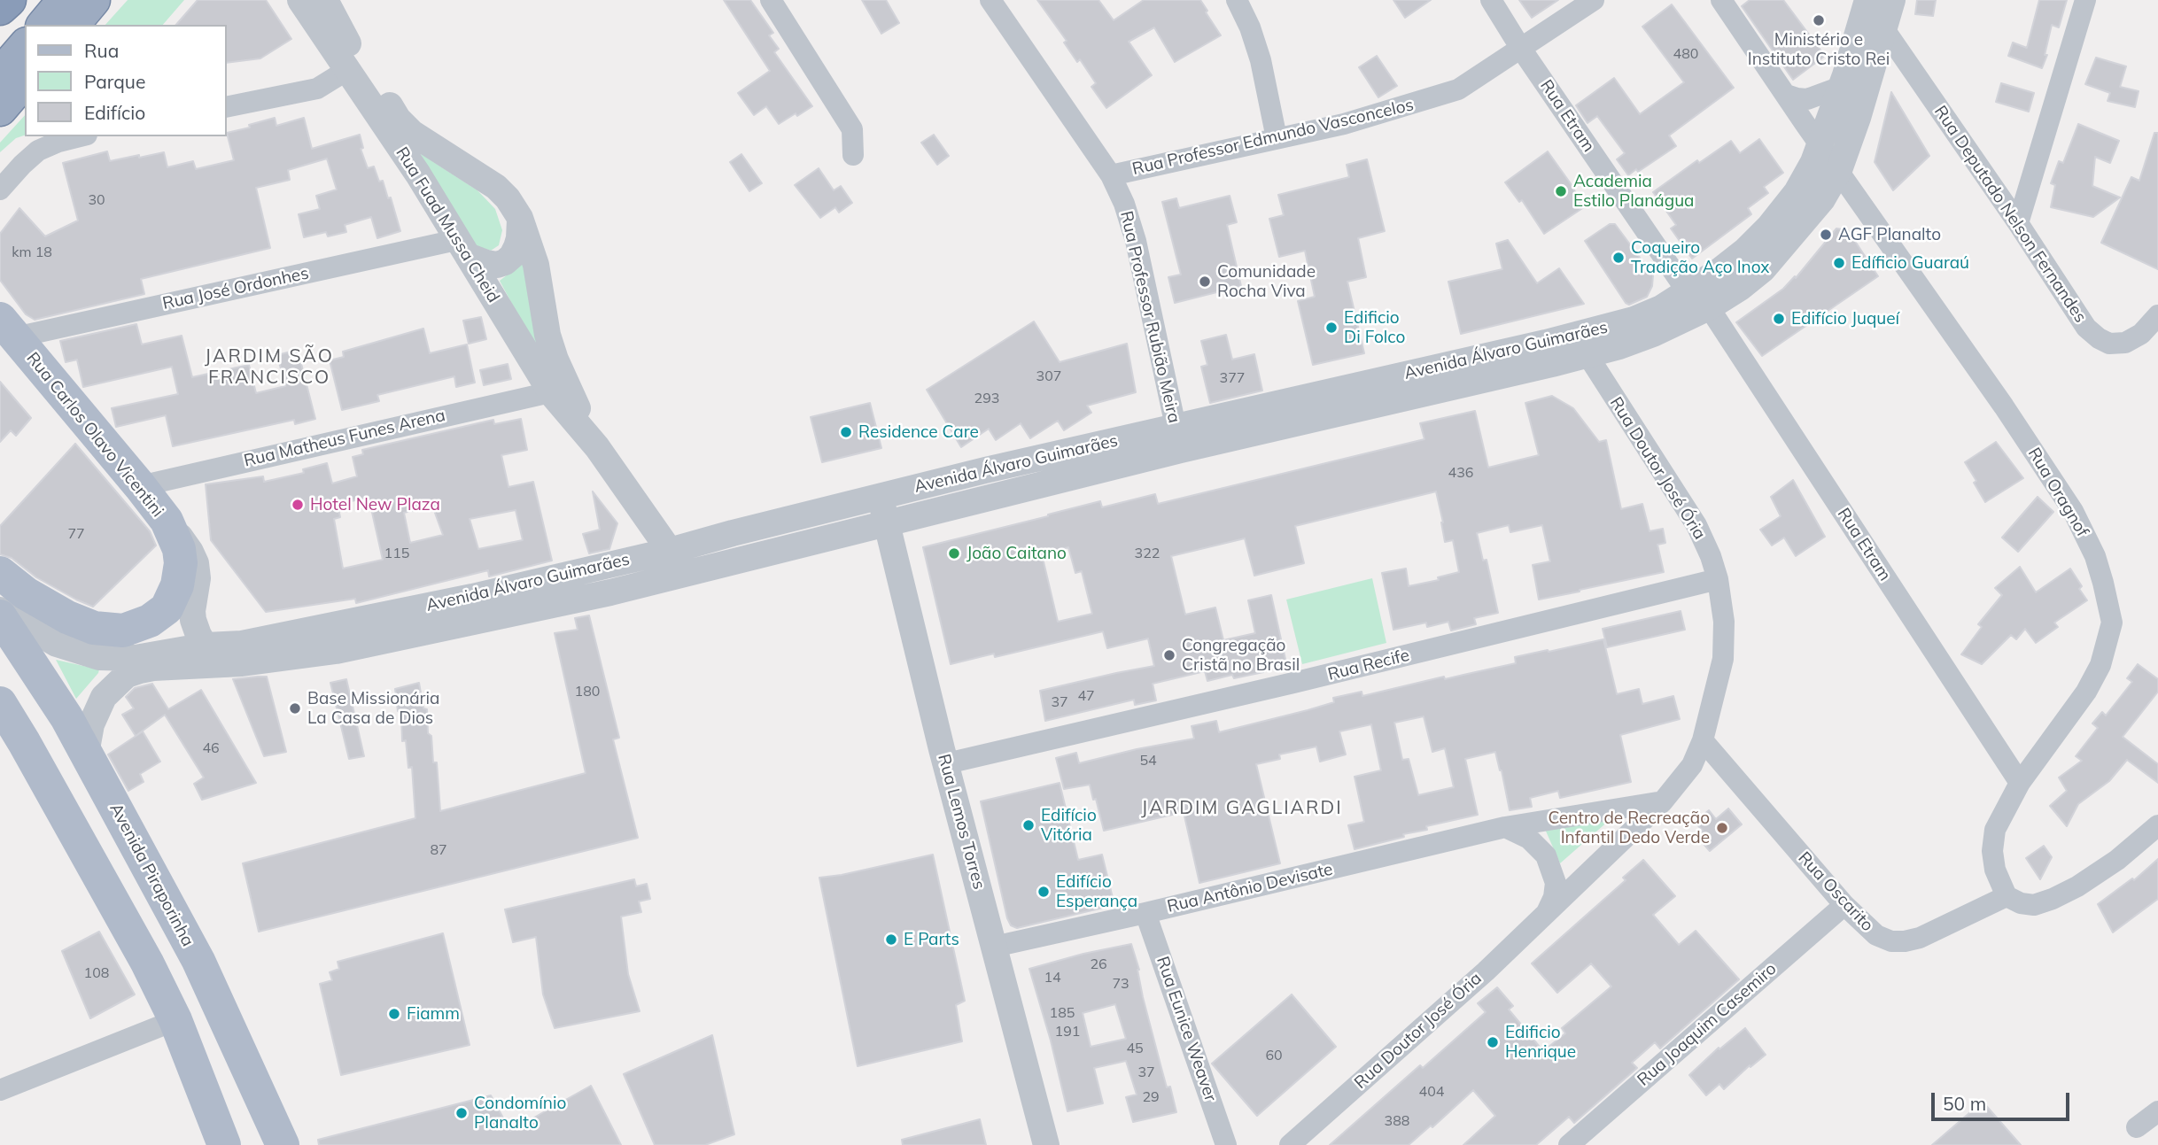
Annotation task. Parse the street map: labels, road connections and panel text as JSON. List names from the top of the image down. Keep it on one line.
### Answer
{"streets":{"main road":["Rua Carlos Olavo Vicentini","Avenida Piraporinha"],"street":["Rua Etram","Rua Professor Edmundo Vasconcelos","Rua Deputado Nelson Fernandes","Rua Fuad Mussa Cheid","Rua José Ordonhes","Rua Professor Rubião Meira","Avenida Álvaro Guimarães","Rua Matheus Funes Arena","Rua Doutor José Ória","Rua Oragnof","Rua Recife","Rua Lemos Torres","Rua Antônio Devisate","Rua Oscarito","Rua Joaquim Casemiro","Rua Eunice Weaver"]},"crossings":[["Rua Etram","Rua Professor Edmundo Vasconcelos"],["Rua Etram","Avenida Álvaro Guimarães"],["Rua Etram","Rua Oragnof"],["Rua Professor Edmundo Vasconcelos","Rua Professor Rubião Meira"],["Rua Deputado Nelson Fernandes","Avenida Álvaro Guimarães"],["Rua Fuad Mussa Cheid","Rua José Ordonhes"],["Rua Fuad Mussa Cheid","Avenida Álvaro Guimarães"],["Rua Fuad Mussa Cheid","Rua Matheus Funes Arena"],["Rua José Ordonhes","Rua Carlos Olavo Vicentini"],["Rua Professor Rubião Meira","Avenida Álvaro Guimarães"],["Avenida Álvaro Guimarães","Rua Doutor José Ória"],["Avenida Álvaro Guimarães","Rua Oragnof"],["Avenida Álvaro Guimarães","Rua Lemos Torres"],["Avenida Álvaro Guimarães","Avenida Piraporinha"],["Rua Carlos Olavo Vicentini","Rua Matheus Funes Arena"],["Rua Doutor José Ória","Rua Recife"],["Rua Doutor José Ória","Rua Antônio Devisate"],["Rua Doutor José Ória","Rua Oscarito"],["Rua Oragnof","Rua Oscarito"],["Rua Recife","Rua Lemos Torres"],["Rua Lemos Torres","Rua Antônio Devisate"],["Rua Antônio Devisate","Rua Eunice Weaver"],["Rua Oscarito","Rua Joaquim Casemiro"]],"districts":["JARDIM SÃO FRANCISCO","JARDIM GAGLIARDI"],"places":["Ministério e Instituto Cristo Rei","Academia Estilo Planágua","AGF Planalto","Coqueiro Tradição Aço Inox","Edíficio Guaraú","Comunidade Rocha Viva","Edifício Juqueí","Edificio Di Folco","Residence Care","Hotel New Plaza","João Caitano","Congregação Cristã no Brasil","Base Missionária La Casa de Dios","Edifício Vitória","Centro de Recreação Infantil Dedo Verde","Edifício Esperança","E Parts","Fiamm","Edificio Henrique","Condomínio Planalto"],"house_numbers":["480","30","km 18","307","377","293","436","77","115","322","180","47","37","46","54","87","26","108","14","73","185","191","45","60","37","404","29","388"],"legend":["Rua","Parque","Edifício"],"scale_bar":"50 m"}
